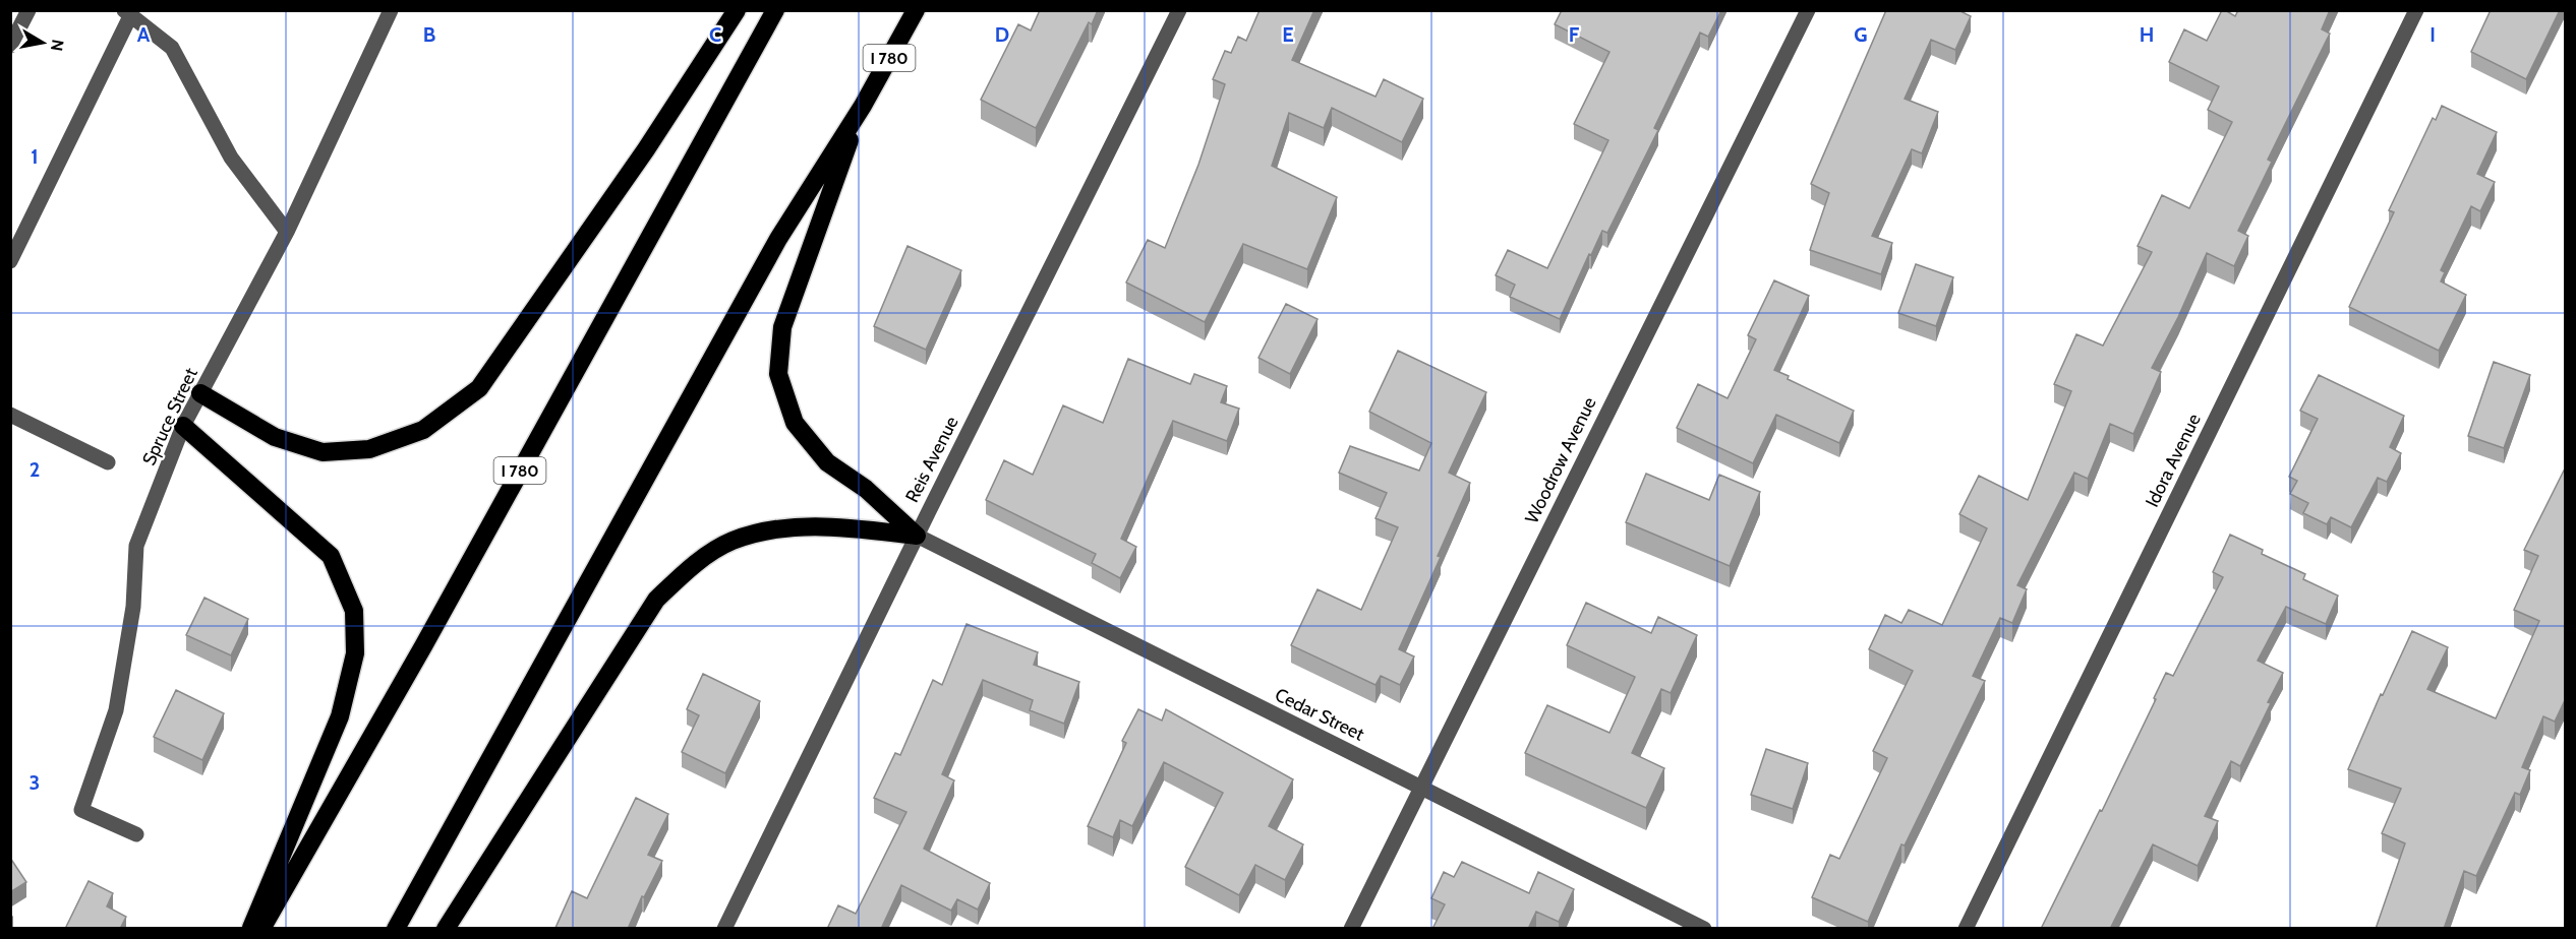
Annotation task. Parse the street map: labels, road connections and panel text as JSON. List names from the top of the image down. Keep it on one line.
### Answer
{"streets":{"highway":["I 780"],"street":["Spruce Street","Reis Avenue","Woodrow Avenue","Idora Avenue","Cedar Street"]},"crossings":[["Reis Avenue","Cedar Street"],["Woodrow Avenue","Cedar Street"]],"north":"right","grid":{"columns":["A","B","C","D","E","F","G","H","I"],"rows":["1","2","3"]}}
